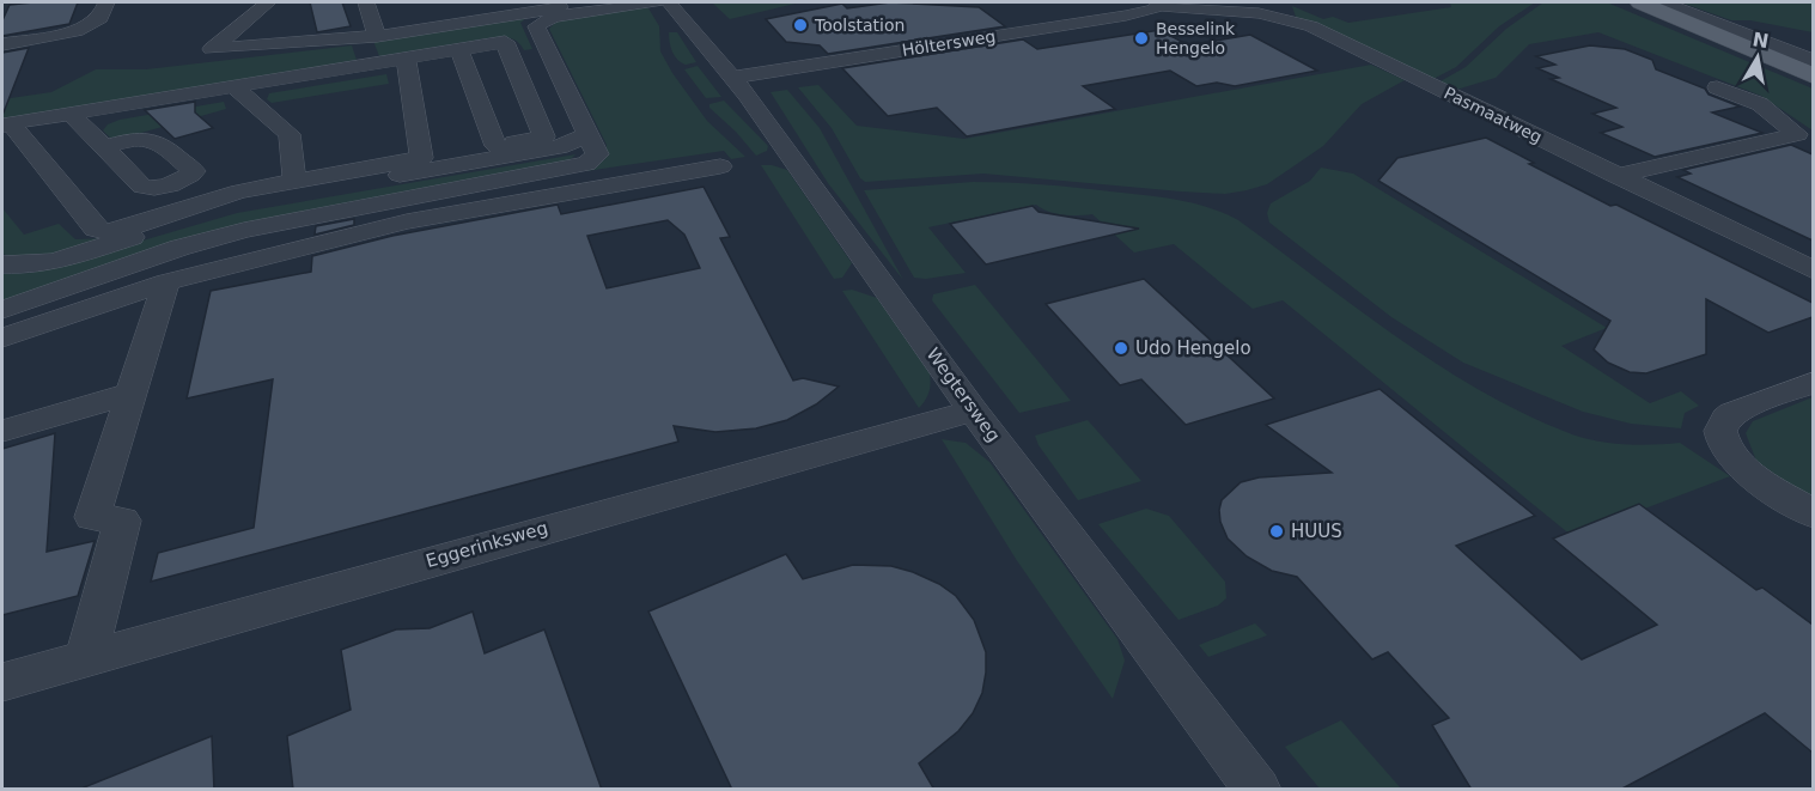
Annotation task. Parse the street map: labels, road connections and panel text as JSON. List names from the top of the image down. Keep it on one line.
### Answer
{"streets":{"street":["Höltersweg","Pasmaatweg","Wegtersweg","Eggerinksweg"]},"crossings":[["Höltersweg","Pasmaatweg"],["Höltersweg","Wegtersweg"],["Wegtersweg","Eggerinksweg"]],"places":["Toolstation","Besselink Hengelo","Udo Hengelo","HUUS"],"north":"top"}
